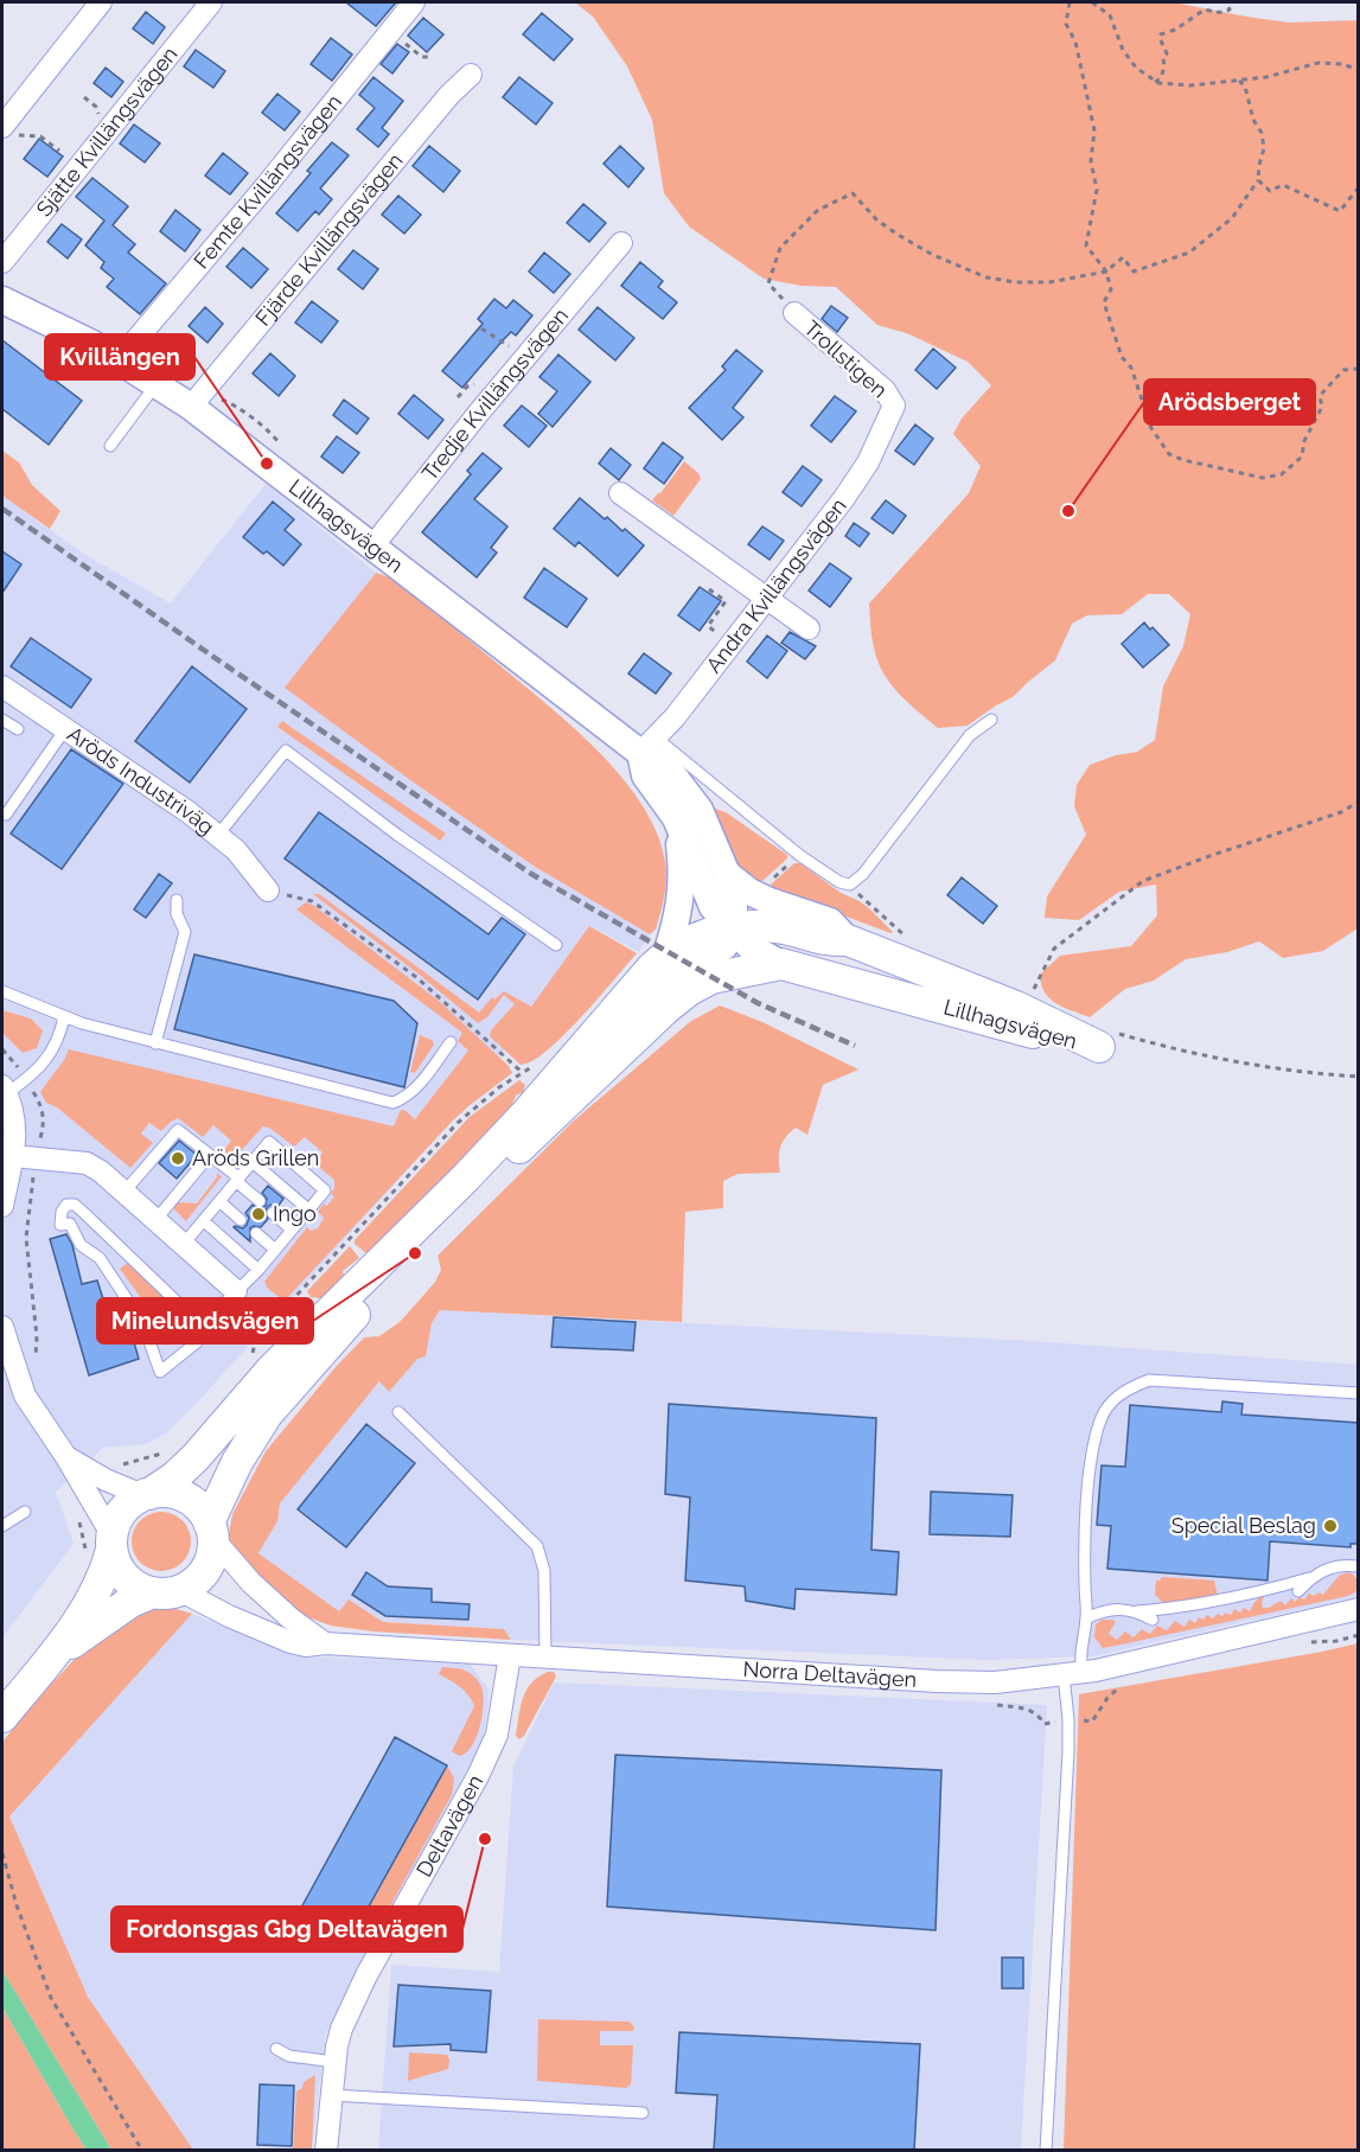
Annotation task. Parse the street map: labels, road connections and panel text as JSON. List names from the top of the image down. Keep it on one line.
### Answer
{"streets":{"main road":["Lillhagsvägen"],"street":["Sjätte Kvillängsvägen","Femte Kvillängsvägen","Fjärde Kvillängsvägen","Trollstigen","Tredje Kvillängsvägen","Andra Kvillängsvägen","Aröds Industriväg","Norra Deltavägen","Deltavägen"]},"crossings":[["Femte Kvillängsvägen","Lillhagsvägen"],["Fjärde Kvillängsvägen","Lillhagsvägen"],["Trollstigen","Andra Kvillängsvägen"],["Tredje Kvillängsvägen","Lillhagsvägen"],["Lillhagsvägen","Andra Kvillängsvägen"],["Norra Deltavägen","Deltavägen"]],"places":["Kvillängen","Arödsberget","Aröds Grillen","Ingo","Minelundsvägen","Special Beslag","Fordonsgas Gbg Deltavägen"]}
